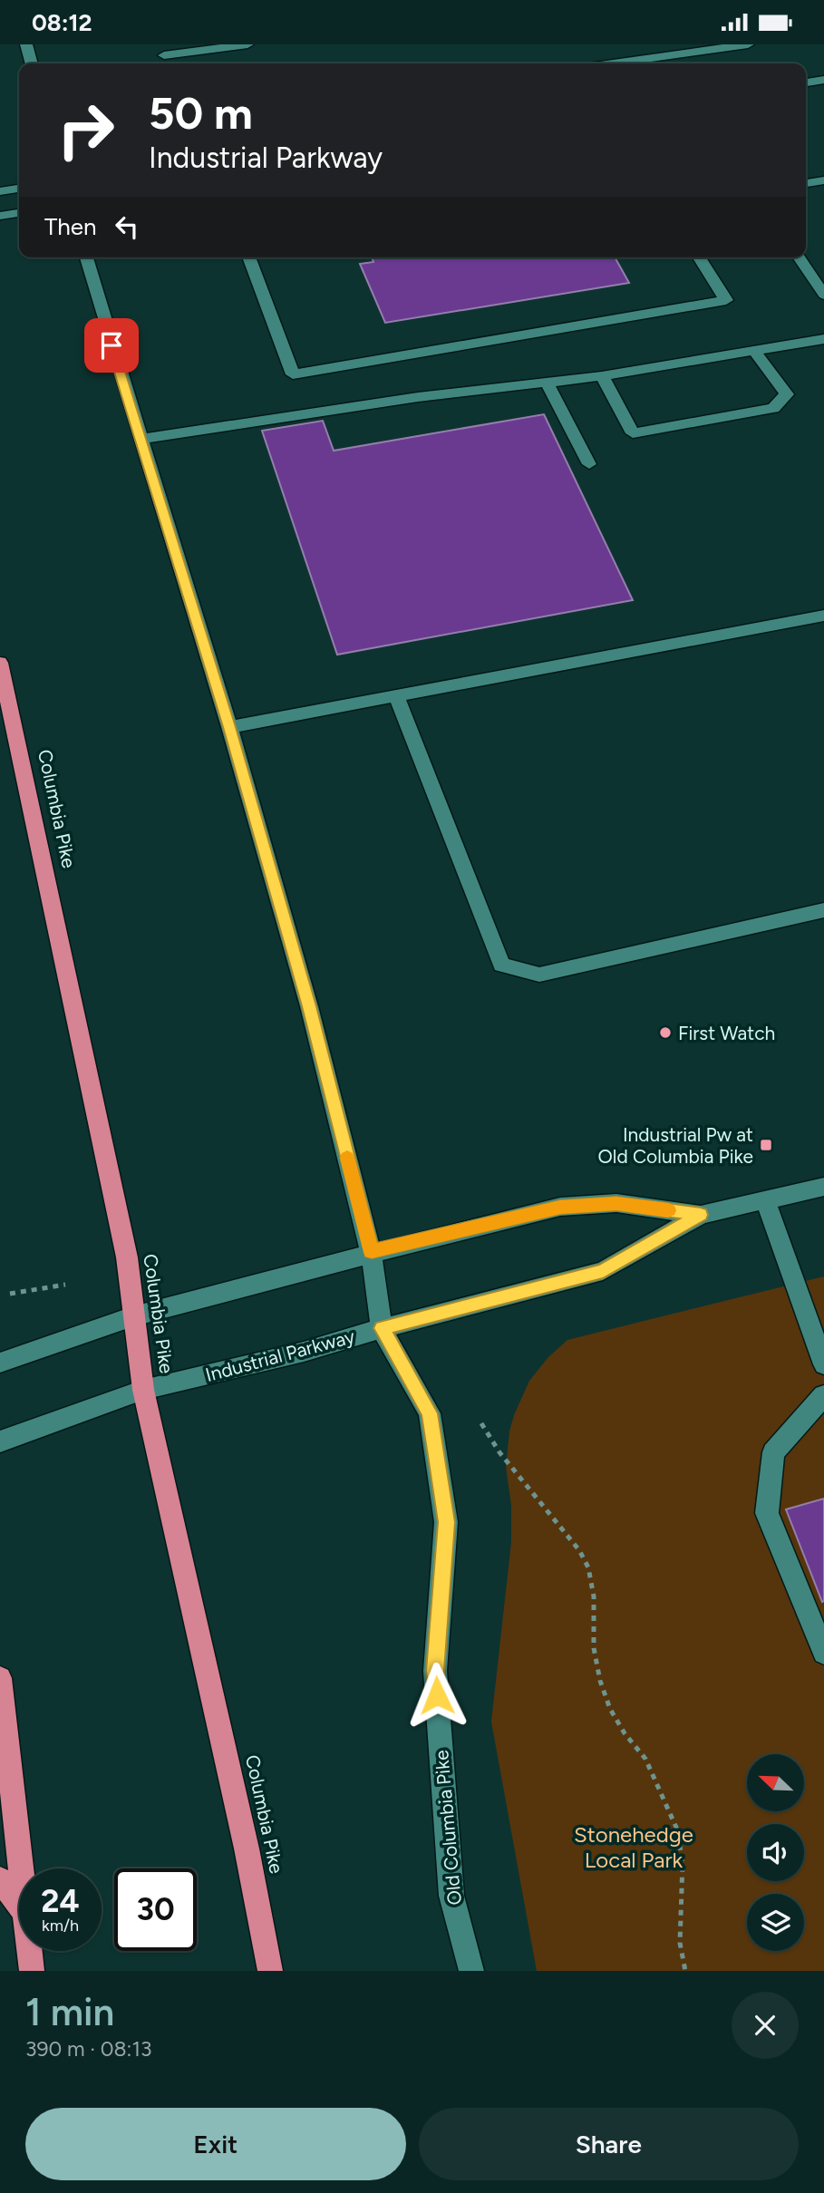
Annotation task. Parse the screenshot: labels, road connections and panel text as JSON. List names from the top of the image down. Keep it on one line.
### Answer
{"streets":{"highway":["Columbia Pike"],"street":["Industrial Parkway","Old Columbia Pike"]},"crossings":[["Columbia Pike","Industrial Parkway"],["Industrial Parkway","Old Columbia Pike"]],"parks":["Stonehedge Local Park"],"places":{"other":["First Watch"],"transit":["Industrial Pw at Old Columbia Pike"]},"north":"top left","page":{"status":"08:12","turn":["50 m","Industrial Parkway"],"then":"Then","speed":"24 km/h","limit":"30","heading":["1 min","390 m · 08:13"],"buttons":["Exit","Share"]}}
